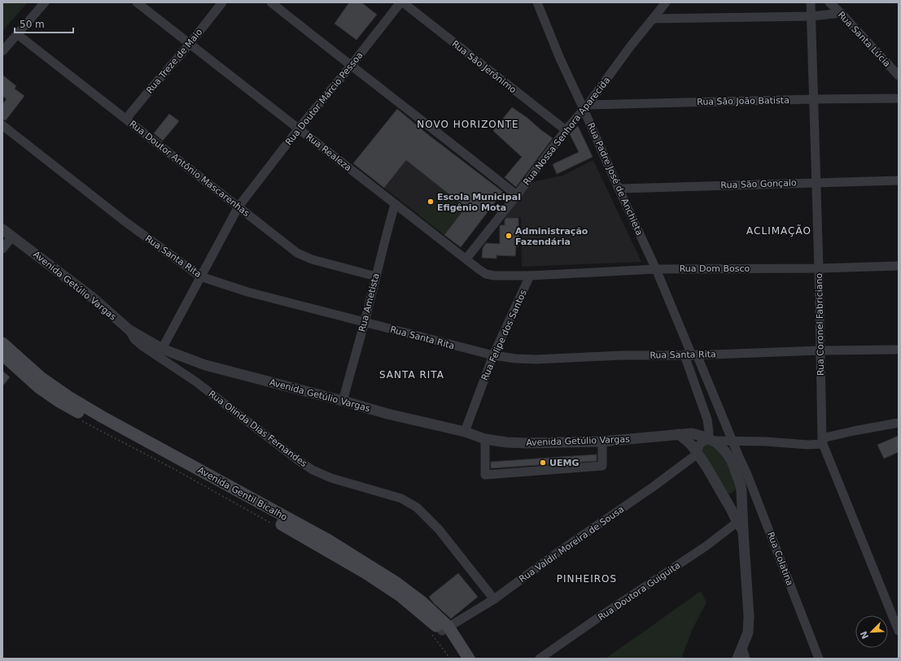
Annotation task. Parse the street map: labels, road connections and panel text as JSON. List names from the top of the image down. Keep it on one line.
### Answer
{"streets":{"main road":["Avenida Gentil Bicalho"],"street":["Rua Santa Lúcia","Rua Treze de Maio","Rua São Jerônimo","Rua Doutor Márcio Pessoa","Rua São João Batista","Rua Nossa Senhora Aparecida","Rua Realeza","Rua Doutor Antônio Mascarenhas","Rua Padre José de Anchieta","Rua São Gonçalo","Rua Santa Rita","Rua Dom Bosco","Avenida Getúlio Vargas","Rua Ametista","Rua Coronel Fabriciano","Rua Felipe dos Santos","Rua Olinda Dias Fernandes","Rua Valdir Moreira de Sousa","Rua Colatina","Rua Doutora Guiguita"]},"crossings":[["Rua Treze de Maio","Rua Realeza"],["Rua Treze de Maio","Rua Doutor Antônio Mascarenhas"],["Rua São Jerônimo","Rua Doutor Márcio Pessoa"],["Rua São Jerônimo","Rua Nossa Senhora Aparecida"],["Rua Doutor Márcio Pessoa","Rua Realeza"],["Rua Doutor Márcio Pessoa","Rua Doutor Antônio Mascarenhas"],["Rua Doutor Márcio Pessoa","Rua Santa Rita"],["Rua Doutor Márcio Pessoa","Avenida Getúlio Vargas"],["Rua Doutor Márcio Pessoa","Rua Olinda Dias Fernandes"],["Rua São João Batista","Rua Nossa Senhora Aparecida"],["Rua São João Batista","Rua Padre José de Anchieta"],["Rua São João Batista","Rua Coronel Fabriciano"],["Rua Nossa Senhora Aparecida","Rua Realeza"],["Rua Nossa Senhora Aparecida","Rua Padre José de Anchieta"],["Rua Realeza","Rua Dom Bosco"],["Rua Realeza","Rua Ametista"],["Rua Realeza","Rua Felipe dos Santos"],["Rua Doutor Antônio Mascarenhas","Rua Ametista"],["Rua Padre José de Anchieta","Rua São Gonçalo"],["Rua Padre José de Anchieta","Rua Santa Rita"],["Rua Padre José de Anchieta","Rua Dom Bosco"],["Rua Padre José de Anchieta","Avenida Getúlio Vargas"],["Rua Padre José de Anchieta","Rua Colatina"],["Rua São Gonçalo","Rua Coronel Fabriciano"],["Rua Santa Rita","Rua Ametista"],["Rua Santa Rita","Rua Coronel Fabriciano"],["Rua Santa Rita","Rua Felipe dos Santos"],["Rua Dom Bosco","Rua Coronel Fabriciano"],["Rua Dom Bosco","Rua Felipe dos Santos"],["Avenida Getúlio Vargas","Rua Ametista"],["Avenida Getúlio Vargas","Rua Felipe dos Santos"],["Avenida Getúlio Vargas","Rua Olinda Dias Fernandes"],["Avenida Getúlio Vargas","Rua Doutora Guiguita"],["Rua Olinda Dias Fernandes","Rua Valdir Moreira de Sousa"],["Avenida Gentil Bicalho","Rua Valdir Moreira de Sousa"]],"districts":["NOVO HORIZONTE","ACLIMAÇÃO","SANTA RITA","PINHEIROS"],"places":["Escola Municipal Efigênio Mota","Administração Fazendária","UEMG"],"scale_bar":"50 m","north":"bottom left"}
